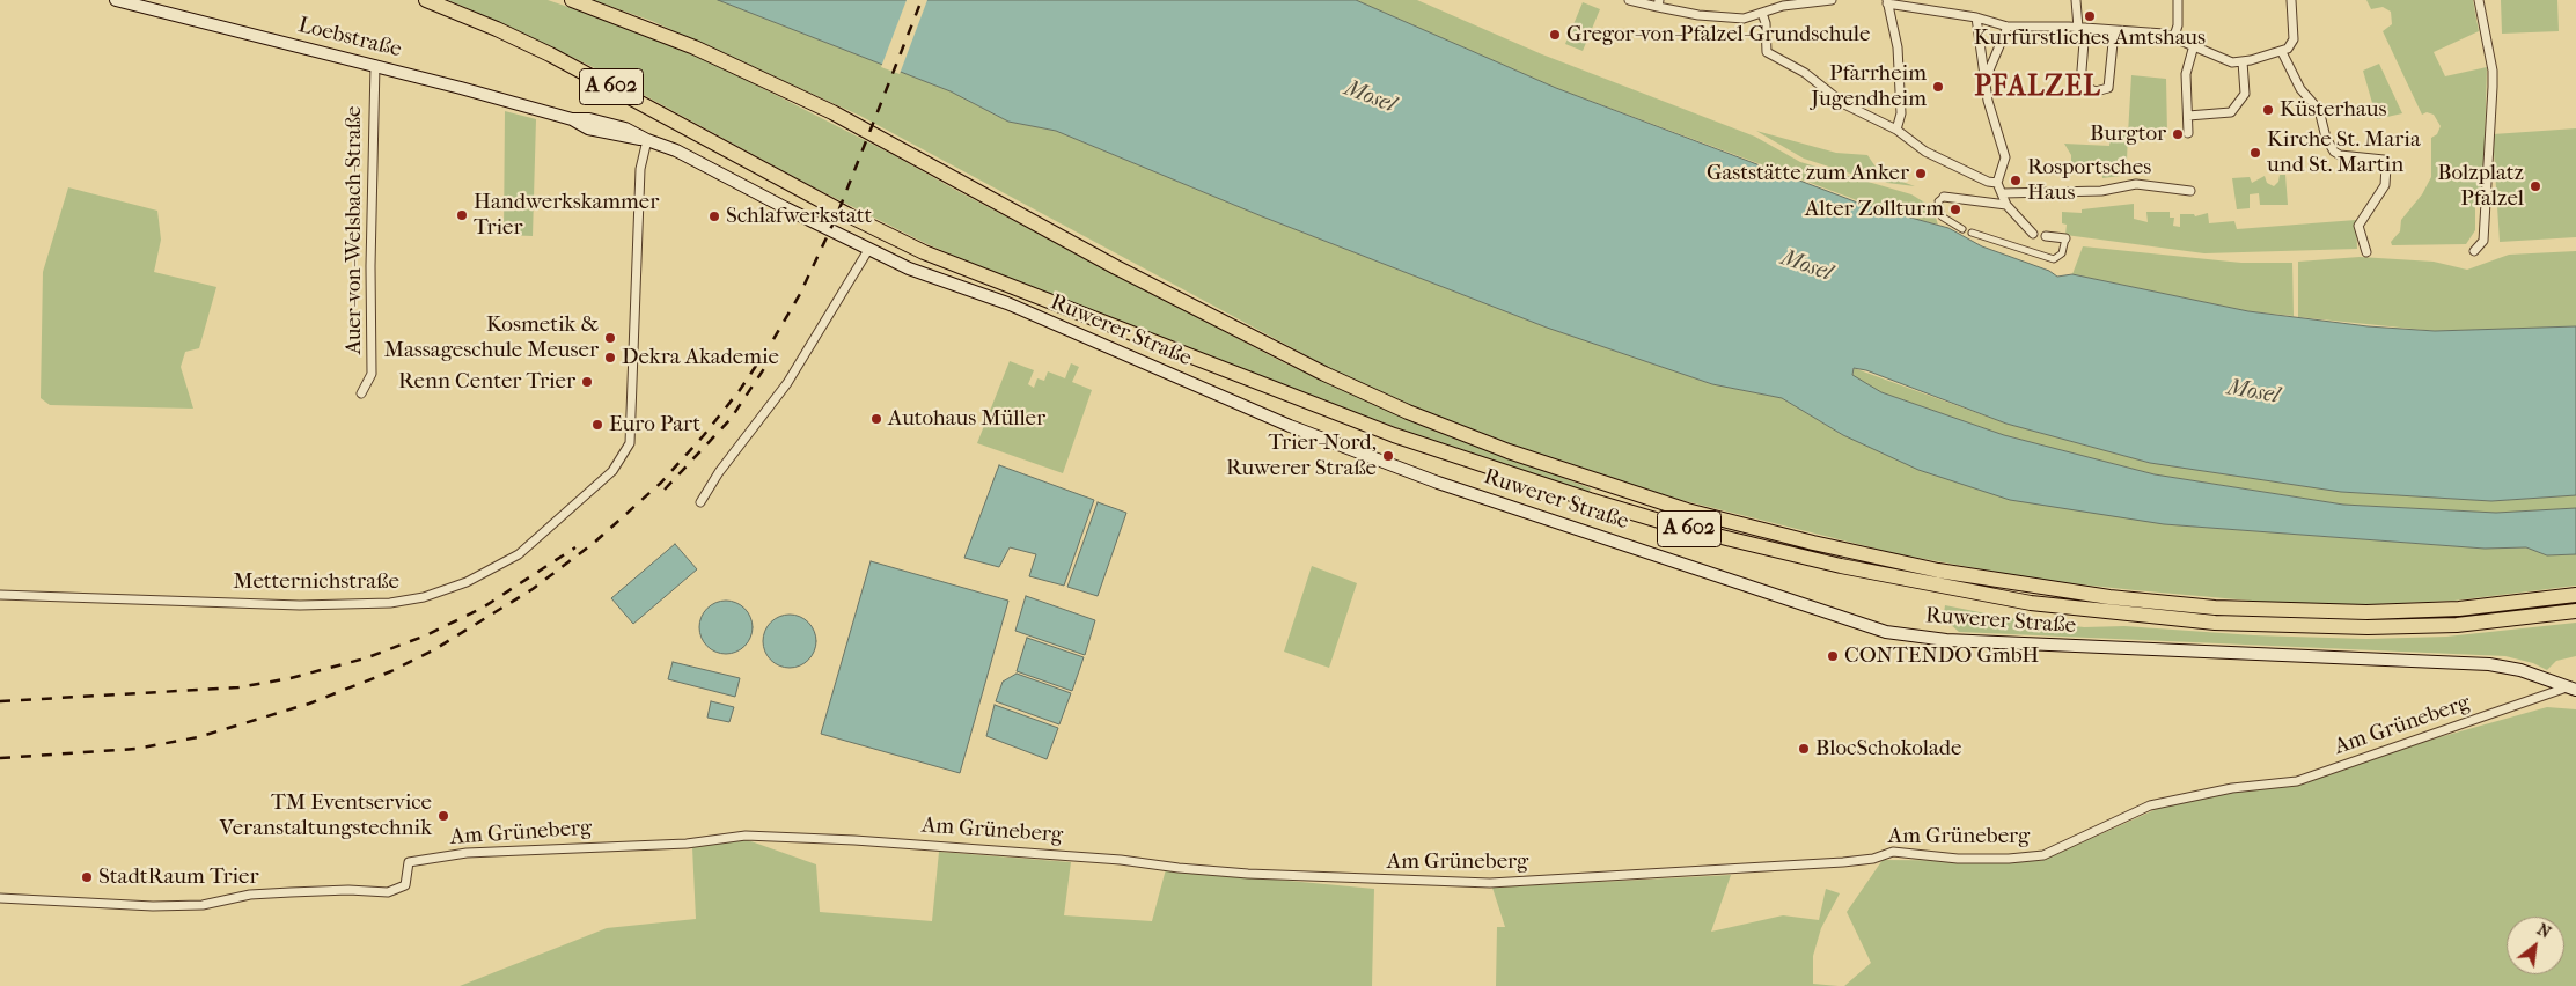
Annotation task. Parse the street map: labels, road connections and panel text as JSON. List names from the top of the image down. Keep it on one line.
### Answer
{"streets":{"highway":["A 602"],"main road":["Loebstraße","Ruwerer Straße"],"street":["Auer-von-Welsbach-Straße","Metternichstraße","Am Grüneberg"]},"crossings":[["Loebstraße","Auer-von-Welsbach-Straße"],["Loebstraße","Ruwerer Straße"],["Loebstraße","Metternichstraße"],["Ruwerer Straße","Metternichstraße"],["Ruwerer Straße","Am Grüneberg"]],"districts":["PFALZEL"],"water":["Mosel"],"places":["Kurfürstliches Amtshaus","Gregor-von-Pfalzel-Grundschule","Pfarrheim Jugendheim","Küsterhaus","Burgtor","Kirche St. Maria und St. Martin","Gaststätte zum Anker","Rosportsches Haus","Bolzplatz Pfalzel","Alter Zollturm","Handwerkskammer Trier","Schlafwerkstatt","Kosmetik & Massageschule Meuser","Dekra Akademie","Renn Center Trier","Autohaus Müller","Euro Part","Trier-Nord, Ruwerer Straße","CONTENDO GmbH","BlocSchokolade","TM Eventservice Veranstaltungstechnik","StadtRaum Trier"],"north":"top right"}
